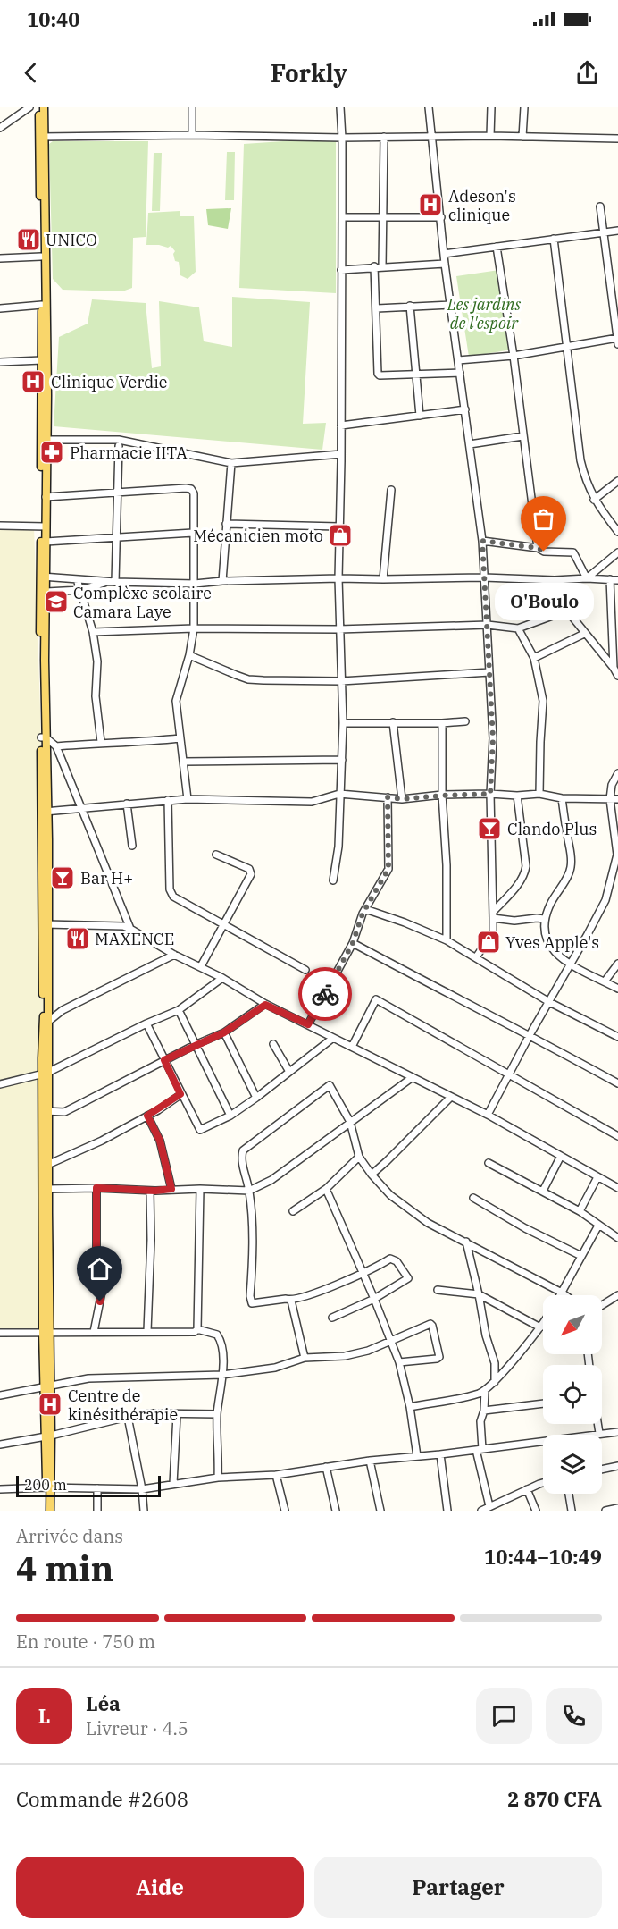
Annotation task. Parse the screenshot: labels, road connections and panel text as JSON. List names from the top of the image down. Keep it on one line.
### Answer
{"parks":["Les jardins de l'espoir"],"places":{"hospital":["Adeson's clinique","Clinique Verdie","Centre de kinésithérapie"],"restaurant":["UNICO","MAXENCE"],"pharmacy":["Pharmacie IITA"],"shop":["Mécanicien moto","Yves Apple's"],"other":["O'Boulo"],"school or university":["Complèxe scolaire Camara Laye"],"bar":["Clando Plus","Bar H+"]},"scale_bar":"200 m","north":"bottom left","page":{"status":"10:40","header":"Forkly","bubble":"O'Boulo","scale":"200 m","heading":["4 min","Arrivée dans","10:44–10:49"],"panel":["Léa","Livreur · 4.5","Commande #2608","2 870 CFA"],"bar":"En route · 750 m","round":"L","buttons":["Aide","Partager"]}}
